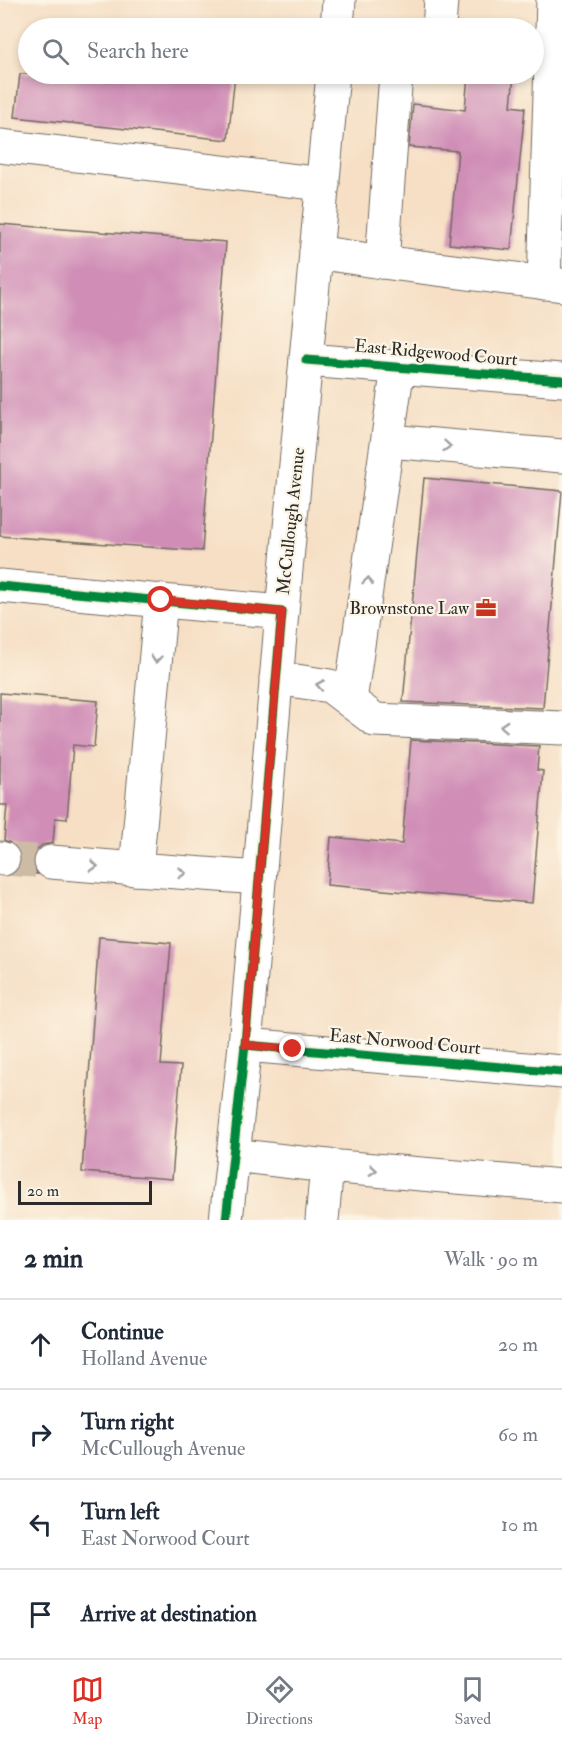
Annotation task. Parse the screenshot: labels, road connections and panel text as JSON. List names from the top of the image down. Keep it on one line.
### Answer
{"streets":{"main road":["East Ridgewood Court","McCullough Avenue","East Norwood Court"]},"crossings":[["East Ridgewood Court","McCullough Avenue"],["McCullough Avenue","East Norwood Court"]],"places":{"office":["Brownstone Law"]},"scale_bar":"20 m","page":{"search":"Search here","scale":"20 m","heading":["2 min","Walk · 90 m"],"list":[["Continue","Holland Avenue","20 m"],["Turn right","McCullough Avenue","60 m"],["Turn left","East Norwood Court","10 m"],"Arrive at destination"],"nav":["Map","Directions","Saved"]}}
